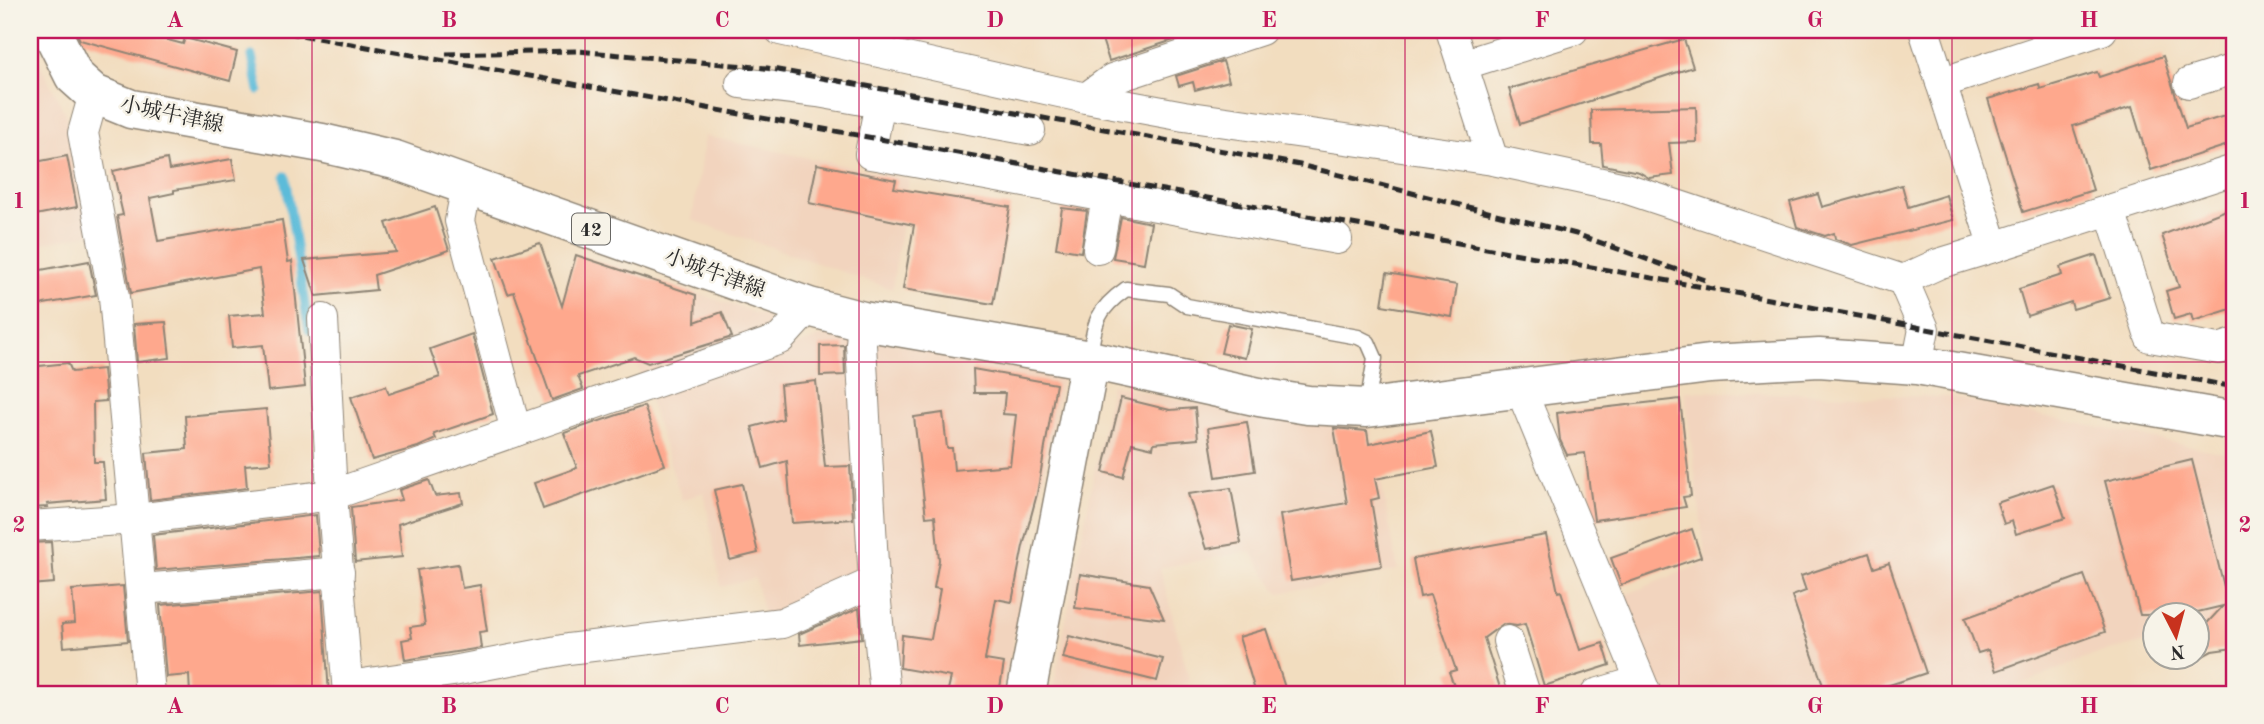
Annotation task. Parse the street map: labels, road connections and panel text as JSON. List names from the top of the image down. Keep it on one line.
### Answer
{"streets":{"main road":["小城牛津線","42"]},"north":"bottom","grid":{"columns":["A","B","C","D","E","F","G","H"],"rows":["1","2"]}}
